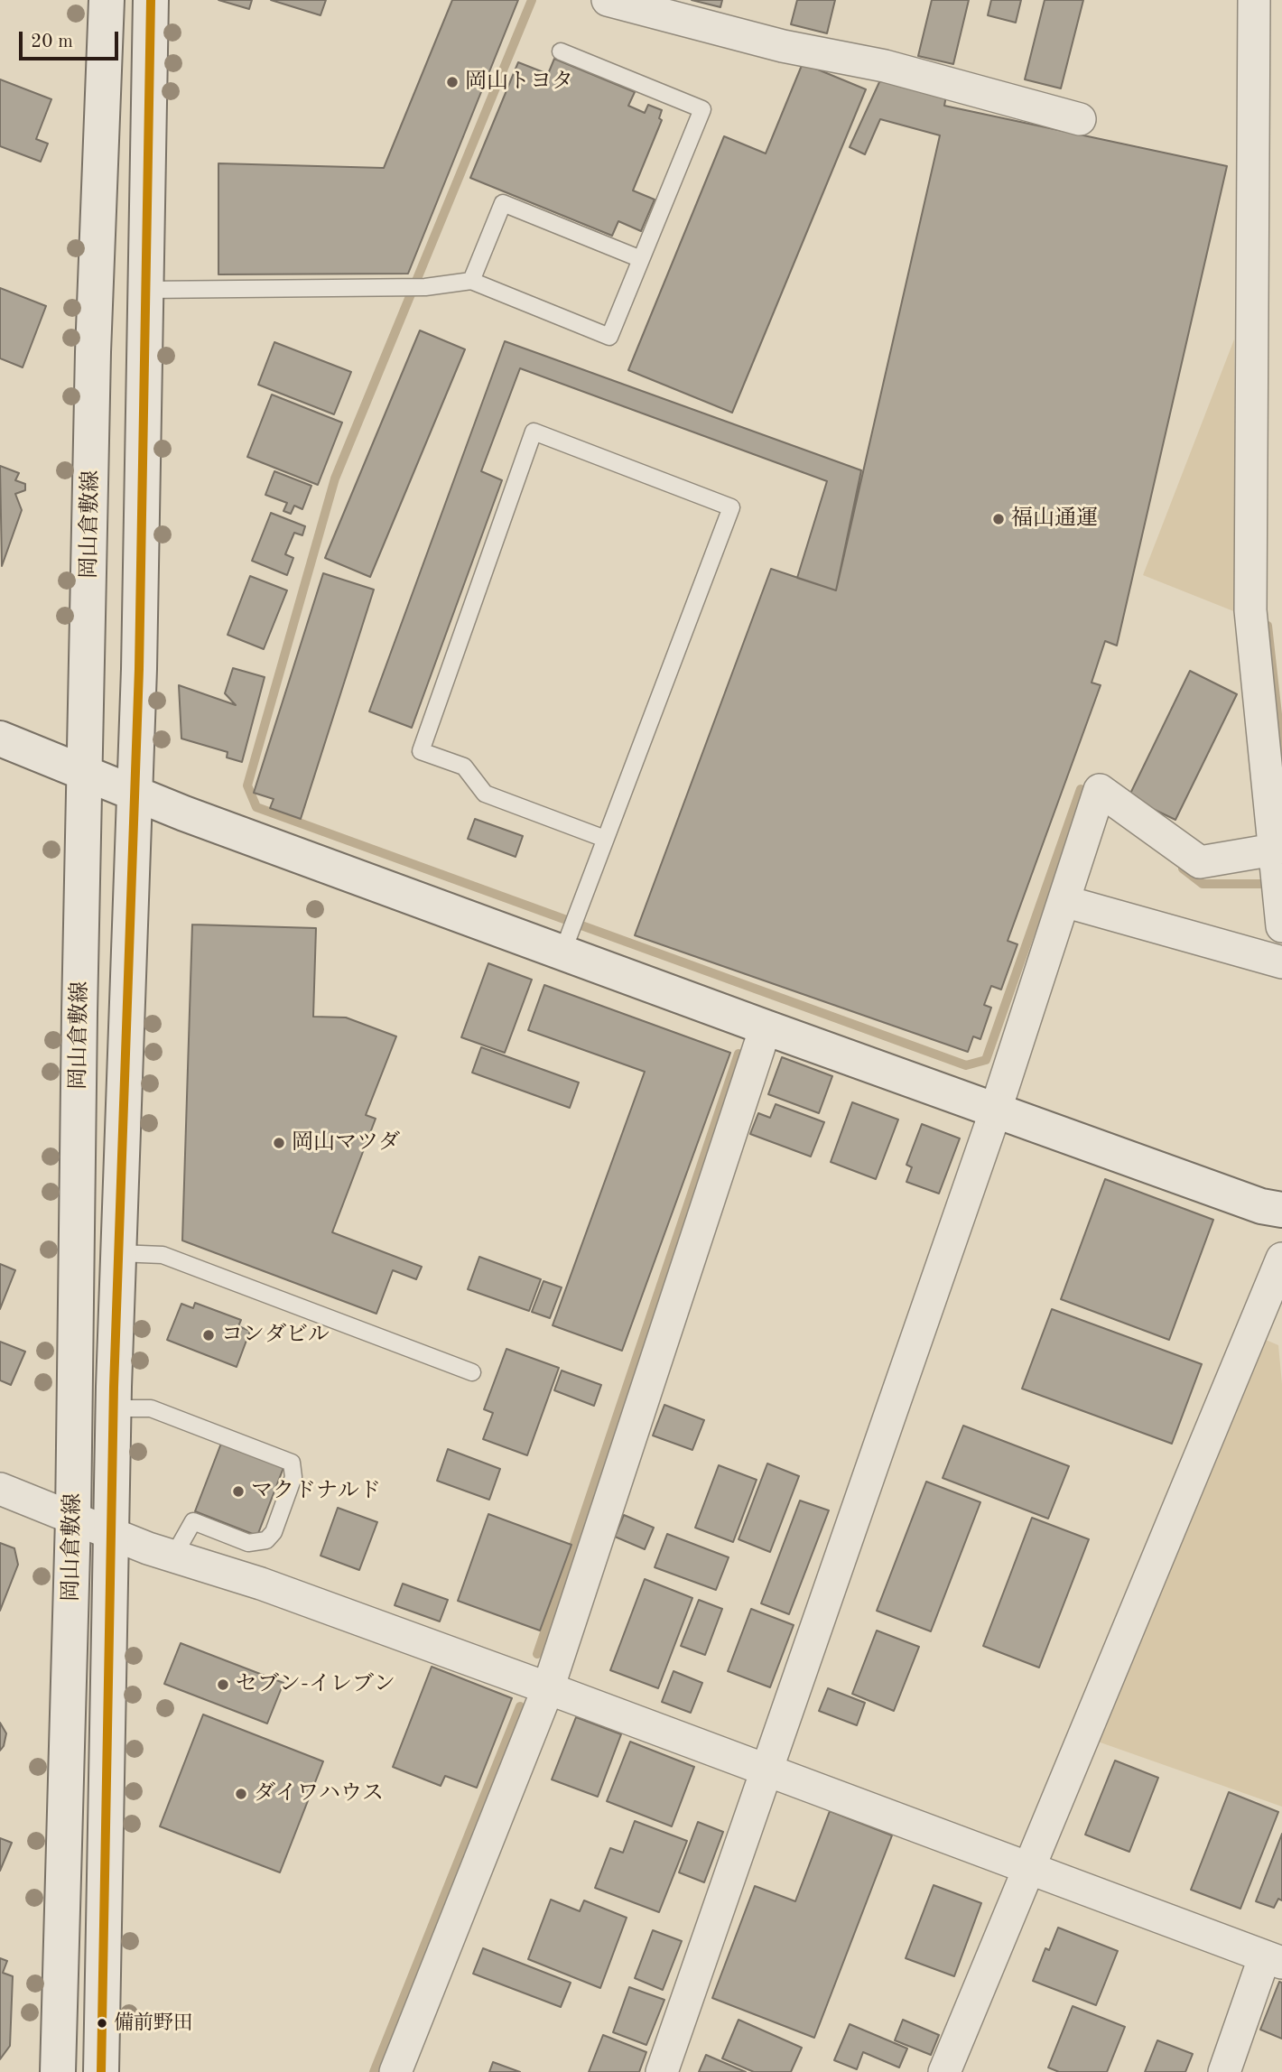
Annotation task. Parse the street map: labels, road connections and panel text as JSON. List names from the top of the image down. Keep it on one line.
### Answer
{"streets":{"main road":["岡山倉敷線"]},"places":["岡山トヨタ","福山通運","岡山マツダ","コンダビル","マクドナルド","セブン-イレブン","ダイワハウス","備前野田"],"scale_bar":"20 m"}
